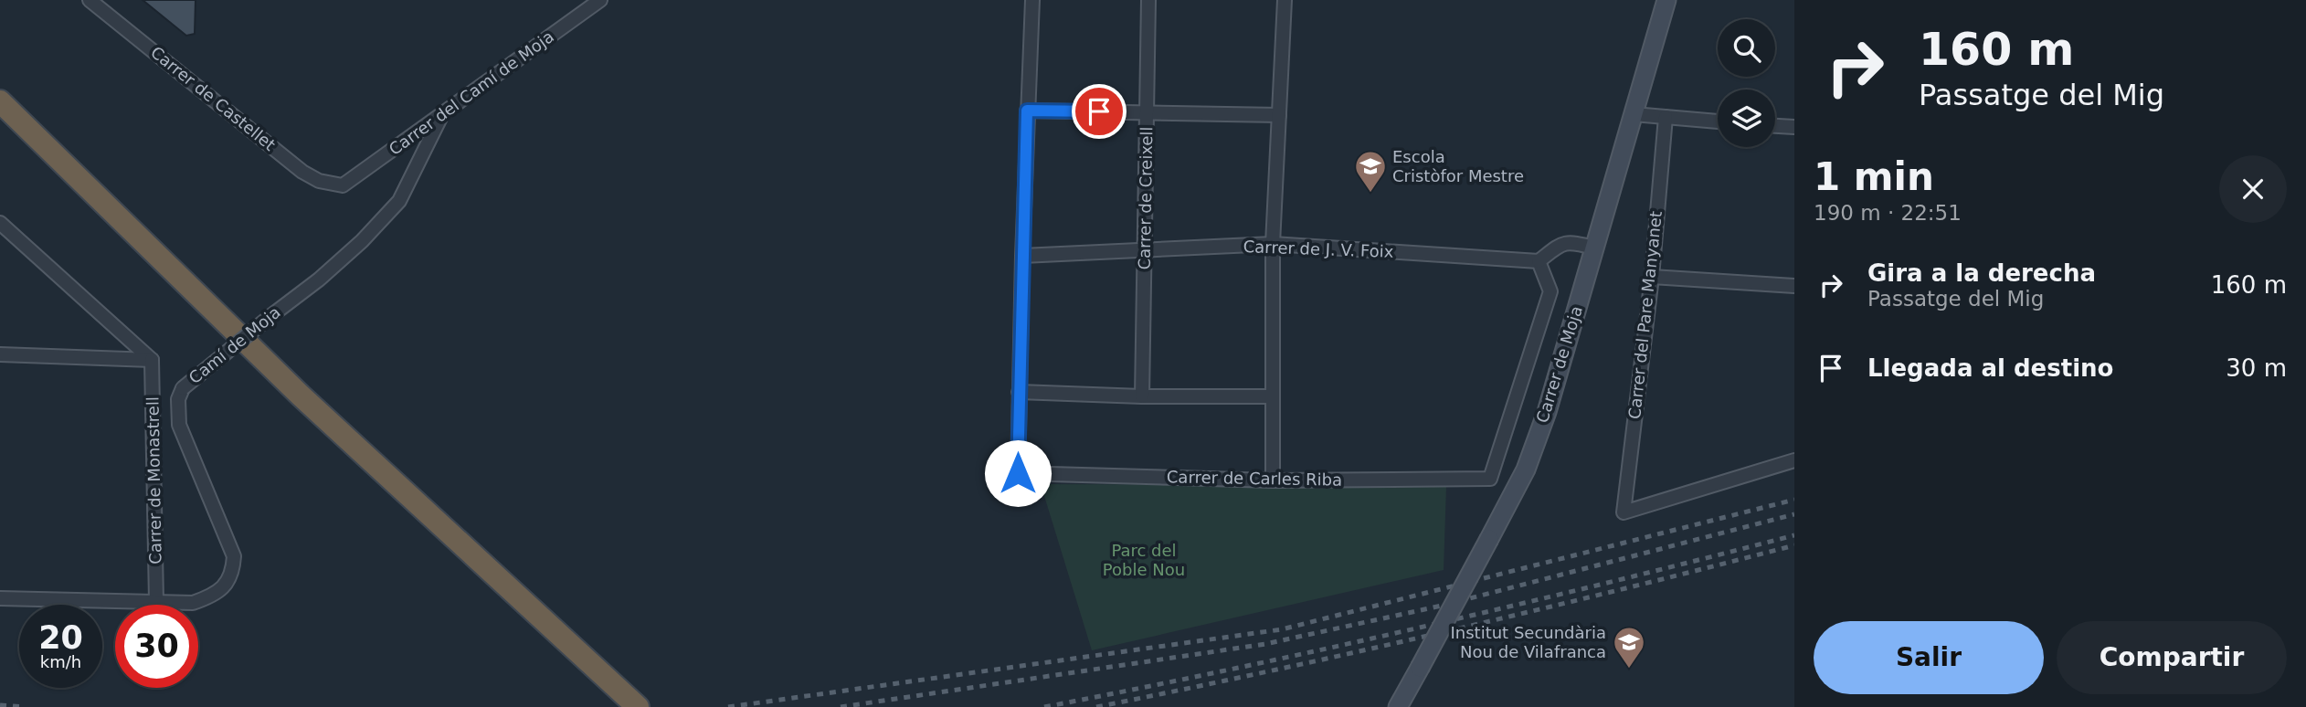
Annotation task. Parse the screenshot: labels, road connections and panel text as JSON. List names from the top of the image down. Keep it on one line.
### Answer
{"streets":{"street":["Carrer del Camí de Moja","Carrer de Castellet","Carrer de Creixell","Carrer de J. V. Foix","Carrer del Pare Manyanet","Camí de Moja","Carrer de Moja","Carrer de Carles Riba","Carrer de Monastrell"]},"crossings":[["Carrer del Camí de Moja","Carrer de Castellet"],["Carrer del Camí de Moja","Camí de Moja"],["Carrer de Creixell","Carrer de J. V. Foix"],["Carrer de J. V. Foix","Carrer de Carles Riba"],["Camí de Moja","Carrer de Monastrell"]],"parks":["Parc del Poble Nou"],"places":{"school or university":["Escola Cristòfor Mestre","Institut Secundària Nou de Vilafranca"]},"page":{"turn":["160 m","Passatge del Mig"],"heading":["1 min","190 m · 22:51"],"list":[{"name":"Gira a la derecha","note":"Passatge del Mig","value":"160 m"},{"name":"Llegada al destino","value":"30 m"}],"speed":"20 km/h","limit":"30","buttons":["Salir","Compartir"]}}
